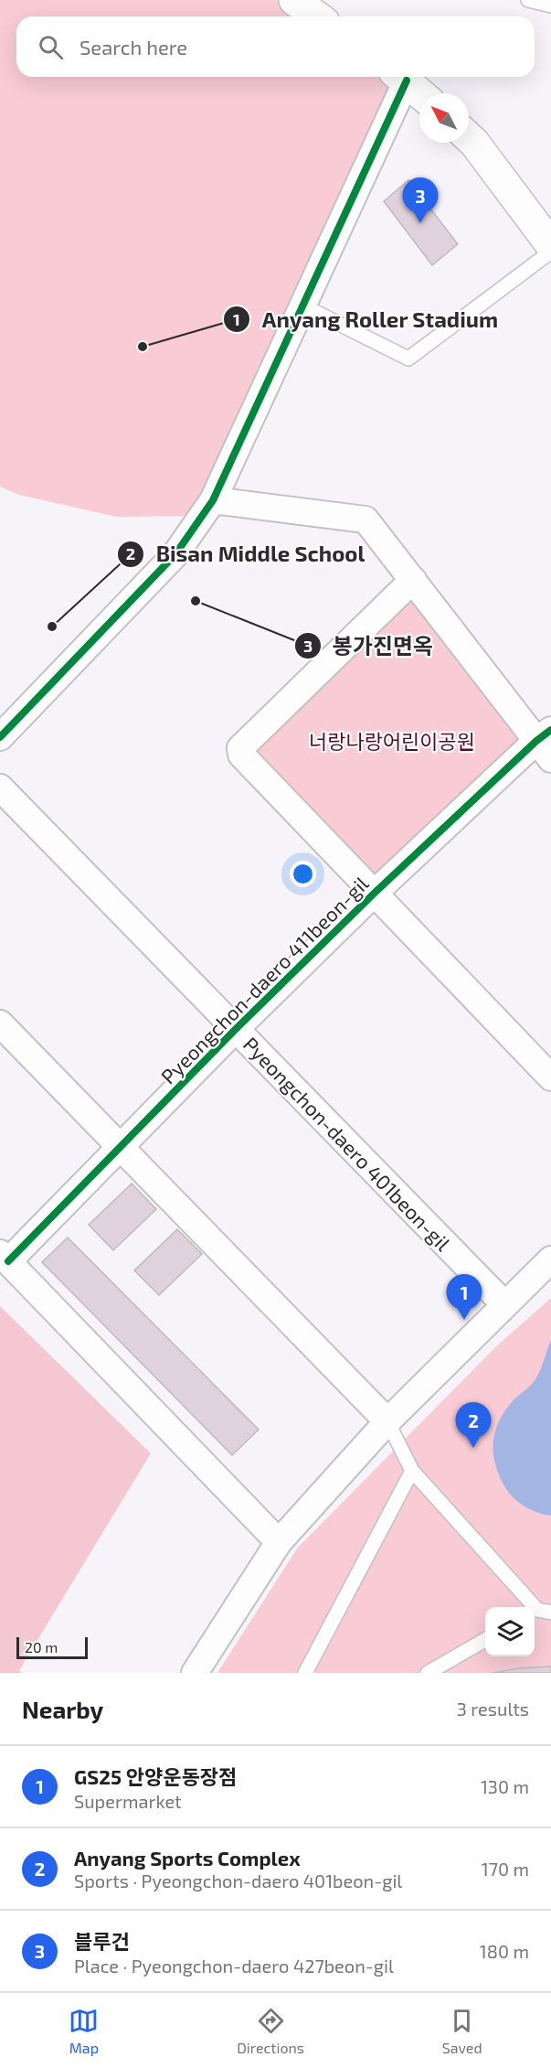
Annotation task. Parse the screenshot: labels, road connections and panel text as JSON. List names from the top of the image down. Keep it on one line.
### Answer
{"streets":{"street":["Pyeongchon-daero 411beon-gil","Pyeongchon-daero 401beon-gil"]},"crossings":[["Pyeongchon-daero 411beon-gil","Pyeongchon-daero 401beon-gil"]],"parks":["너랑나랑어린이공원"],"places":["Anyang Roller Stadium","봉가진면옥","Bisan Middle School"],"scale_bar":"20 m","north":"top left","page":{"search":"Search here","pins":["3","1","2"],"scale":"20 m","heading":["Nearby","3 results"],"list":[{"mark":"1","name":"GS25 안양운동장점","note":"Supermarket","value":"130 m"},{"mark":"2","name":"Anyang Sports Complex","note":"Sports · Pyeongchon-daero 401beon-gil","value":"170 m"},{"mark":"3","name":"블루건","note":"Place · Pyeongchon-daero 427beon-gil","value":"180 m"}],"nav":["Map","Directions","Saved"]}}
